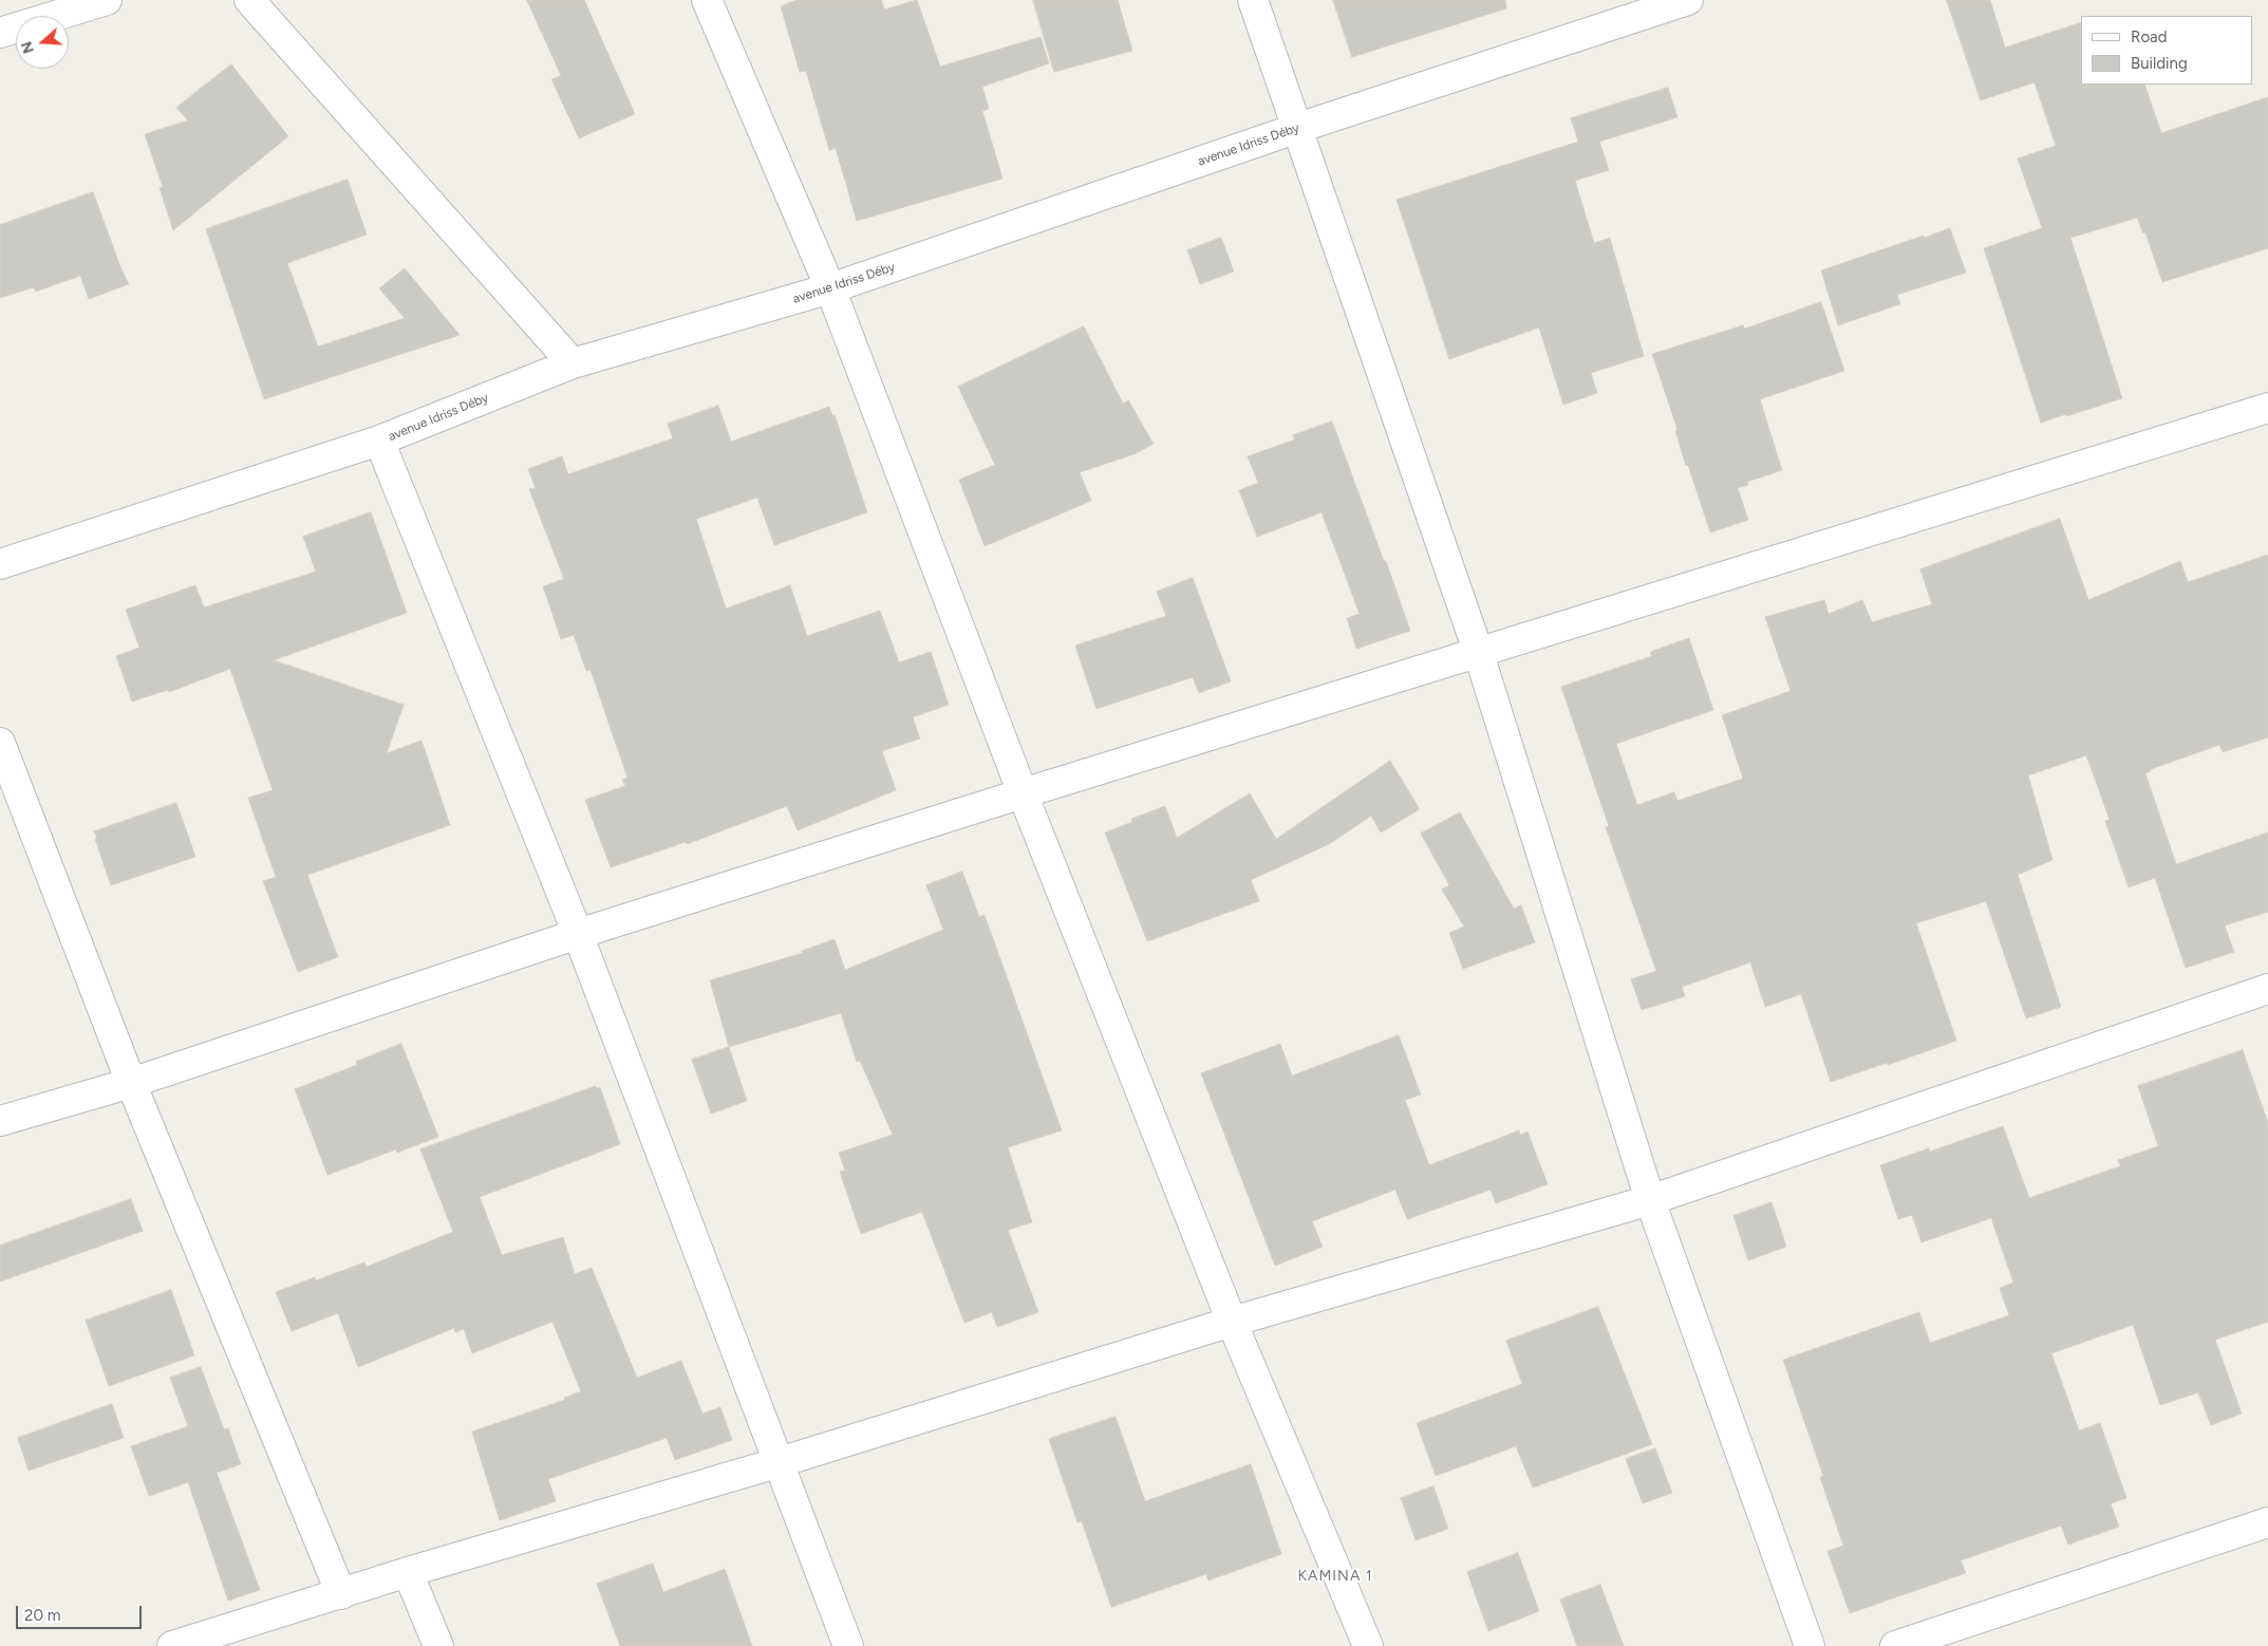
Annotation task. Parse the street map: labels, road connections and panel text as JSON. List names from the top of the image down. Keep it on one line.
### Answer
{"streets":{"street":["avenue Idriss Déby"]},"districts":["KAMINA 1"],"legend":["Road","Building"],"scale_bar":"20 m","north":"left"}
